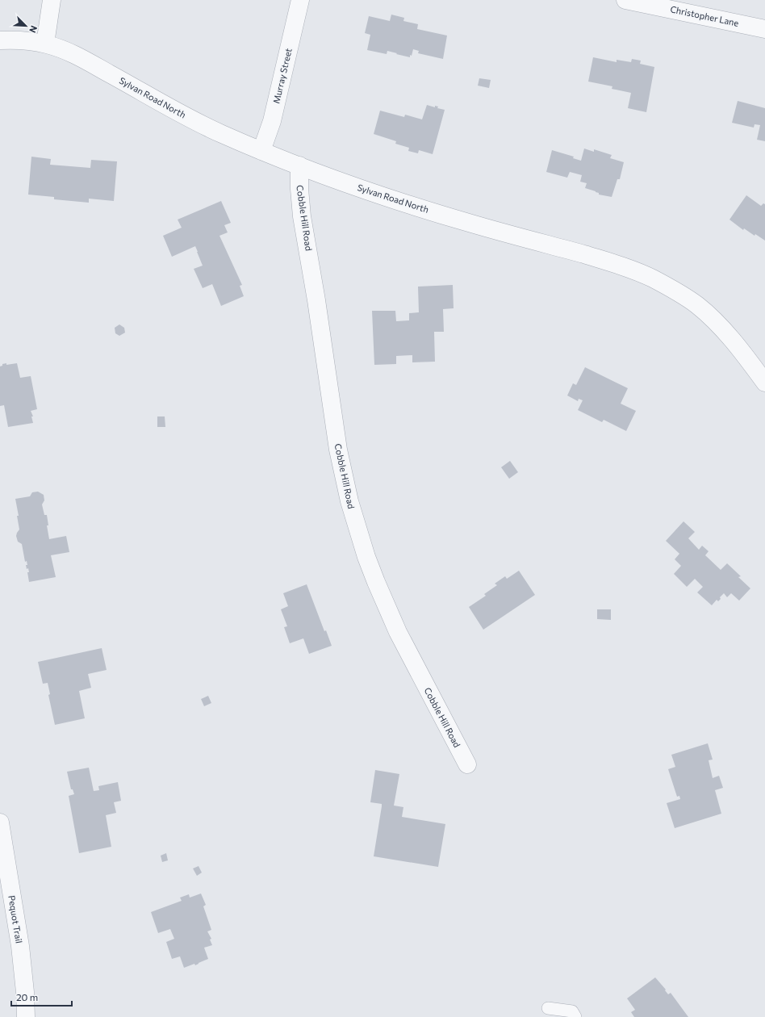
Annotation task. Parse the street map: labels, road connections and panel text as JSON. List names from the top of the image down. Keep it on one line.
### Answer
{"streets":{"street":["Christopher Lane","Murray Street","Sylvan Road North","Cobble Hill Road","Pequot Trail"]},"crossings":[["Murray Street","Sylvan Road North"],["Sylvan Road North","Cobble Hill Road"]],"scale_bar":"20 m","north":"bottom right"}
